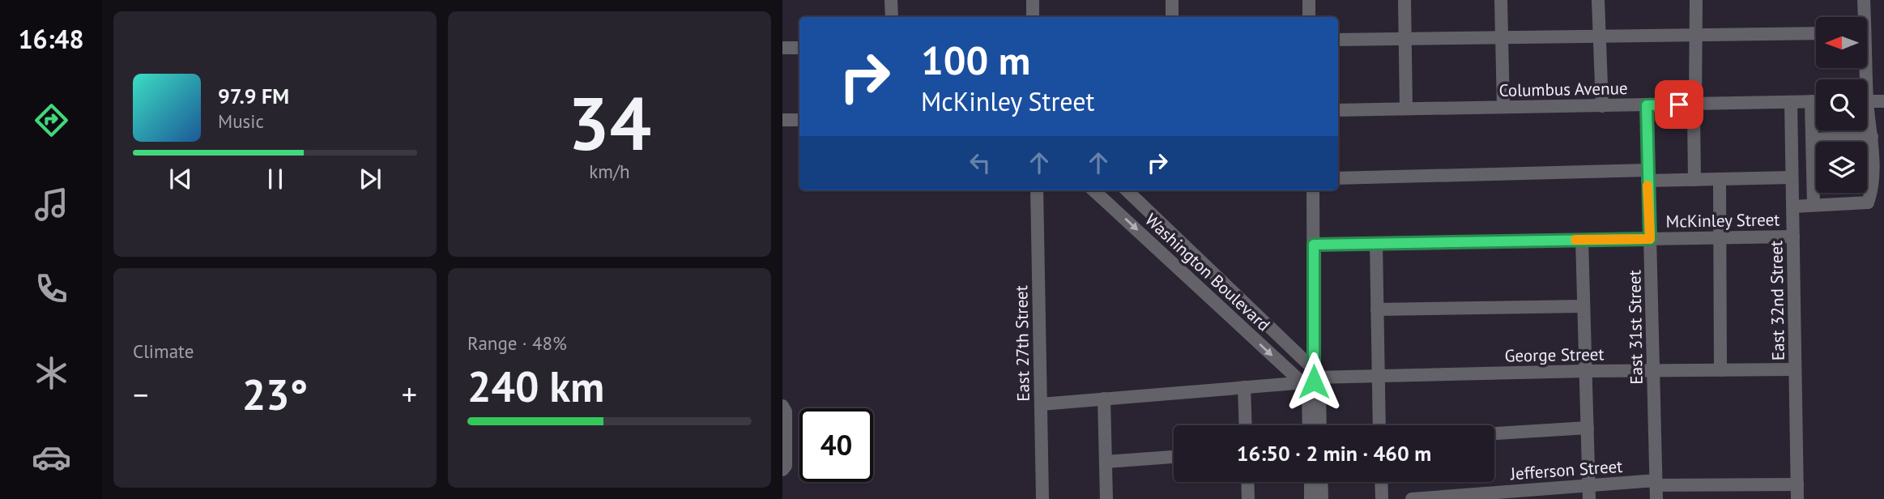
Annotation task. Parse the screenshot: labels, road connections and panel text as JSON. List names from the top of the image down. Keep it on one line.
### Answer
{"streets":{"street":["Columbus Avenue","McKinley Street","Washington Boulevard","East 32nd Street","East 31st Street","East 27th Street","George Street","Jefferson Street"]},"crossings":[["Columbus Avenue","East 32nd Street"],["Columbus Avenue","East 31st Street"],["McKinley Street","East 32nd Street"],["McKinley Street","East 31st Street"],["Washington Boulevard","George Street"],["East 32nd Street","George Street"],["East 32nd Street","Jefferson Street"],["East 31st Street","George Street"],["East 31st Street","Jefferson Street"],["East 27th Street","George Street"]],"north":"left","page":{"tabs":"16:48","tile":[["34","km/h"],"Climate",["Range · 48%","240 km"]],"turn":["100 m","McKinley Street"],"song":["97.9 FM","Music"],"heat":["−","23°","+"],"limit":"40","trip":"16:50 · 2 min · 460 m"}}
